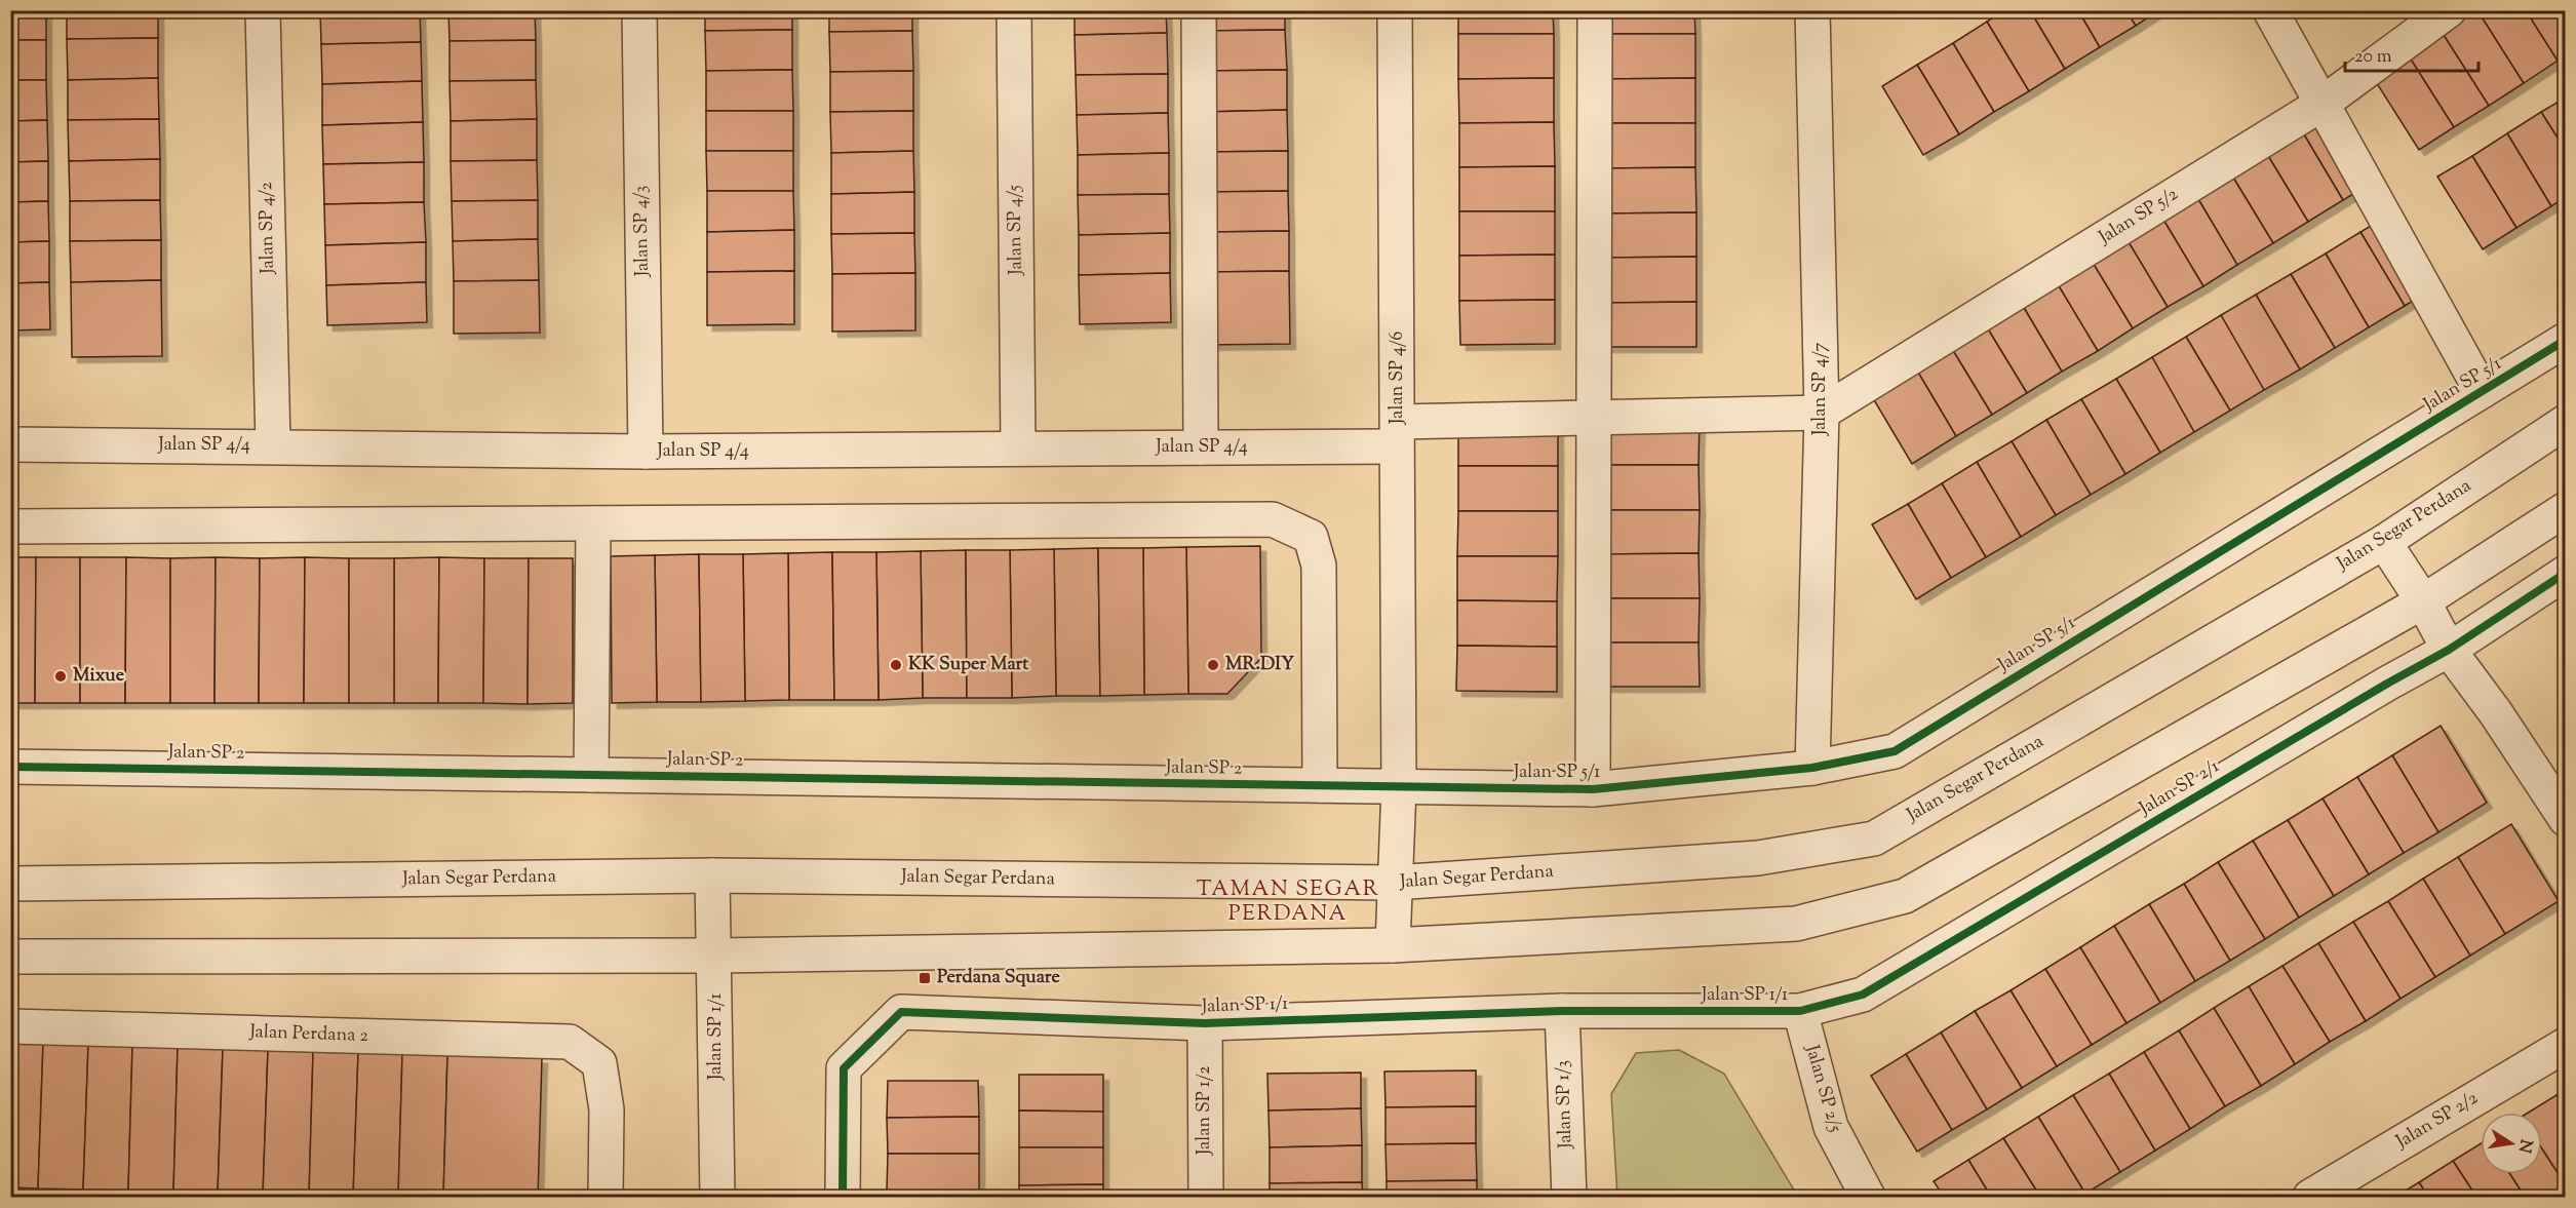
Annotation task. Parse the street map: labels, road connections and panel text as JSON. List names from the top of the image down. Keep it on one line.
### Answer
{"streets":{"street":["Jalan SP 5/2","Jalan SP 4/2","Jalan SP 4/5","Jalan SP 4/3","Jalan SP 4/6","Jalan SP 5/1","Jalan SP 4/7","Jalan SP 4/4","Jalan Segar Perdana","Jalan SP 2","Jalan SP 2/1","Jalan SP 1/1","Jalan Perdana 2","Jalan SP 2/5","Jalan SP 1/3","Jalan SP 1/2","Jalan SP 2/2"]},"crossings":[["Jalan SP 5/2","Jalan SP 4/7"],["Jalan SP 5/2","Jalan SP 4/4"],["Jalan SP 4/2","Jalan SP 4/4"],["Jalan SP 4/5","Jalan SP 4/4"],["Jalan SP 4/3","Jalan SP 4/4"],["Jalan SP 4/6","Jalan SP 5/1"],["Jalan SP 4/6","Jalan SP 4/4"],["Jalan SP 4/6","Jalan Segar Perdana"],["Jalan SP 4/6","Jalan SP 2"],["Jalan SP 5/1","Jalan SP 4/7"],["Jalan SP 5/1","Jalan SP 2"],["Jalan SP 4/7","Jalan SP 4/4"],["Jalan Segar Perdana","Jalan SP 1/1"],["Jalan SP 2/1","Jalan SP 1/1"],["Jalan SP 2/1","Jalan SP 2/5"],["Jalan SP 1/1","Jalan SP 2/5"],["Jalan SP 1/1","Jalan SP 1/3"],["Jalan SP 1/1","Jalan SP 1/2"]],"districts":["TAMAN SEGAR PERDANA"],"places":{"other":["KK Super Mart","MR.DIY","Mixue"],"transit":["Perdana Square"]},"scale_bar":"20 m","north":"right"}
